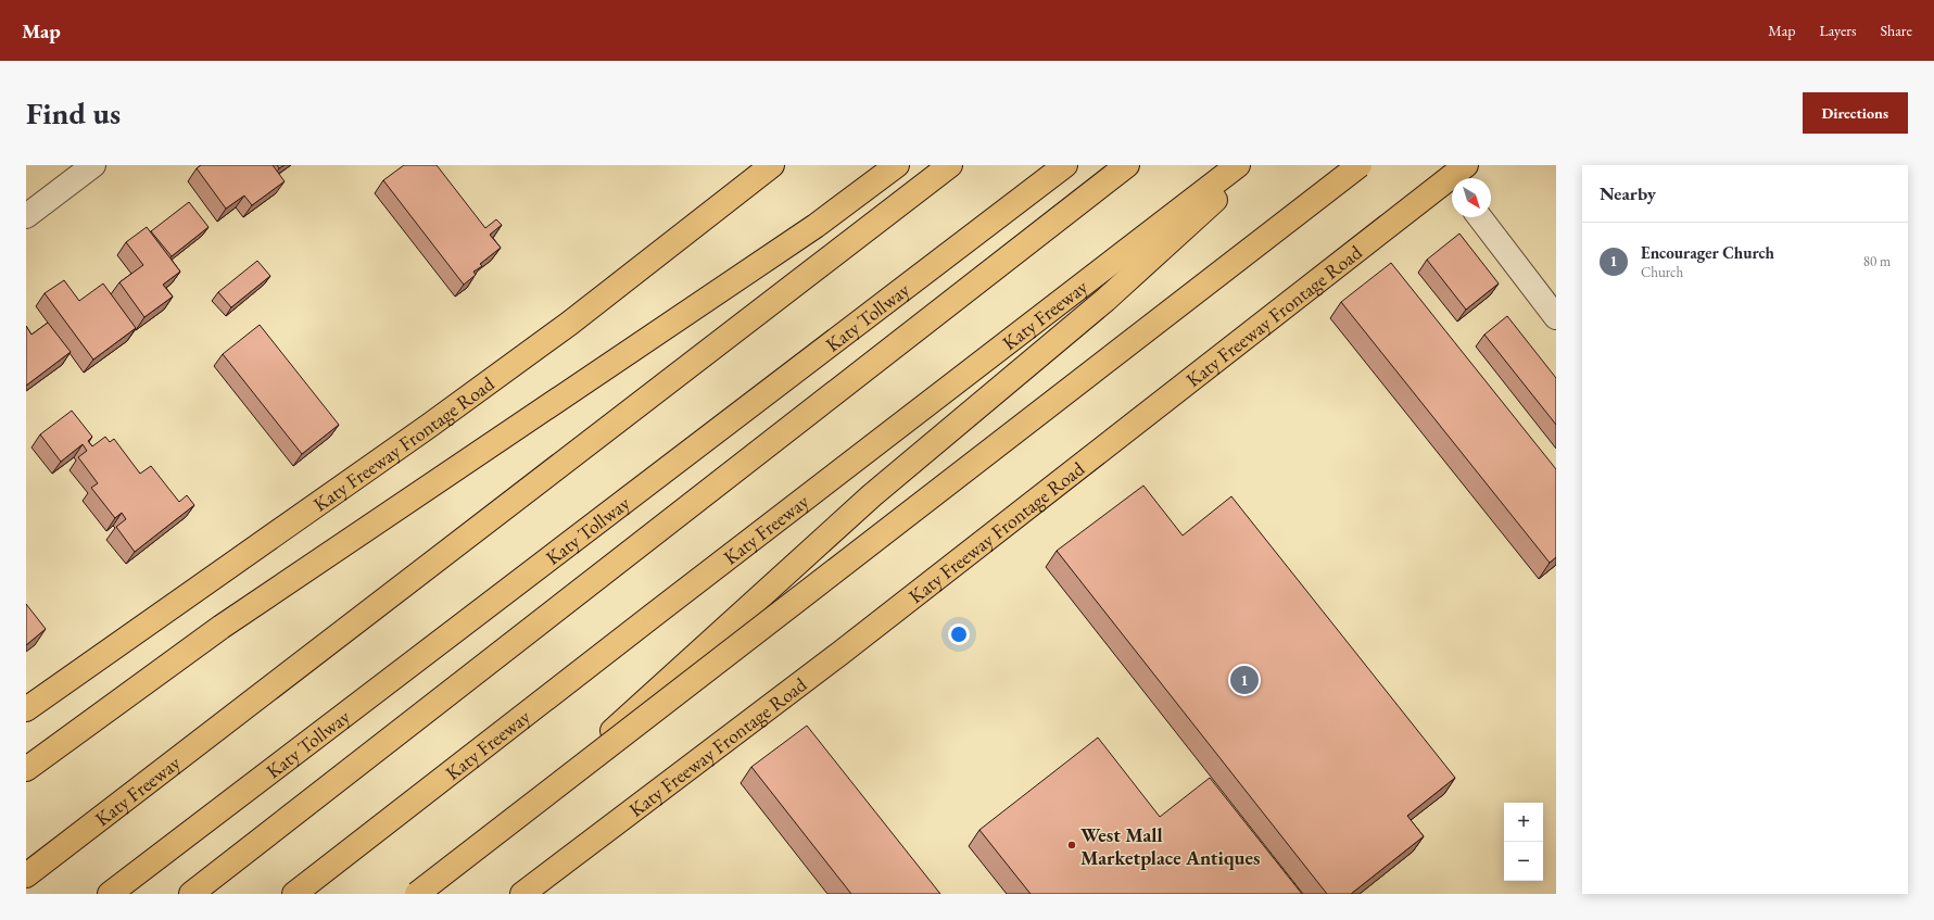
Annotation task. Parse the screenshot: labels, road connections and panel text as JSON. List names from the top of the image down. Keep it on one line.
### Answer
{"streets":{"main road":["Katy Freeway","Katy Tollway","Katy Freeway Frontage Road"]},"places":["West Mall Marketplace Antiques"],"north":"bottom right","page":{"header":"Map","nav":["Map","Layers","Share"],"buttons":"Directions","title":"Find us","heading":"Nearby","list":[{"mark":"1","name":"Encourager Church","note":"Church","value":"80 m"}],"pins":"1","map_buttons":["+","−"]}}
